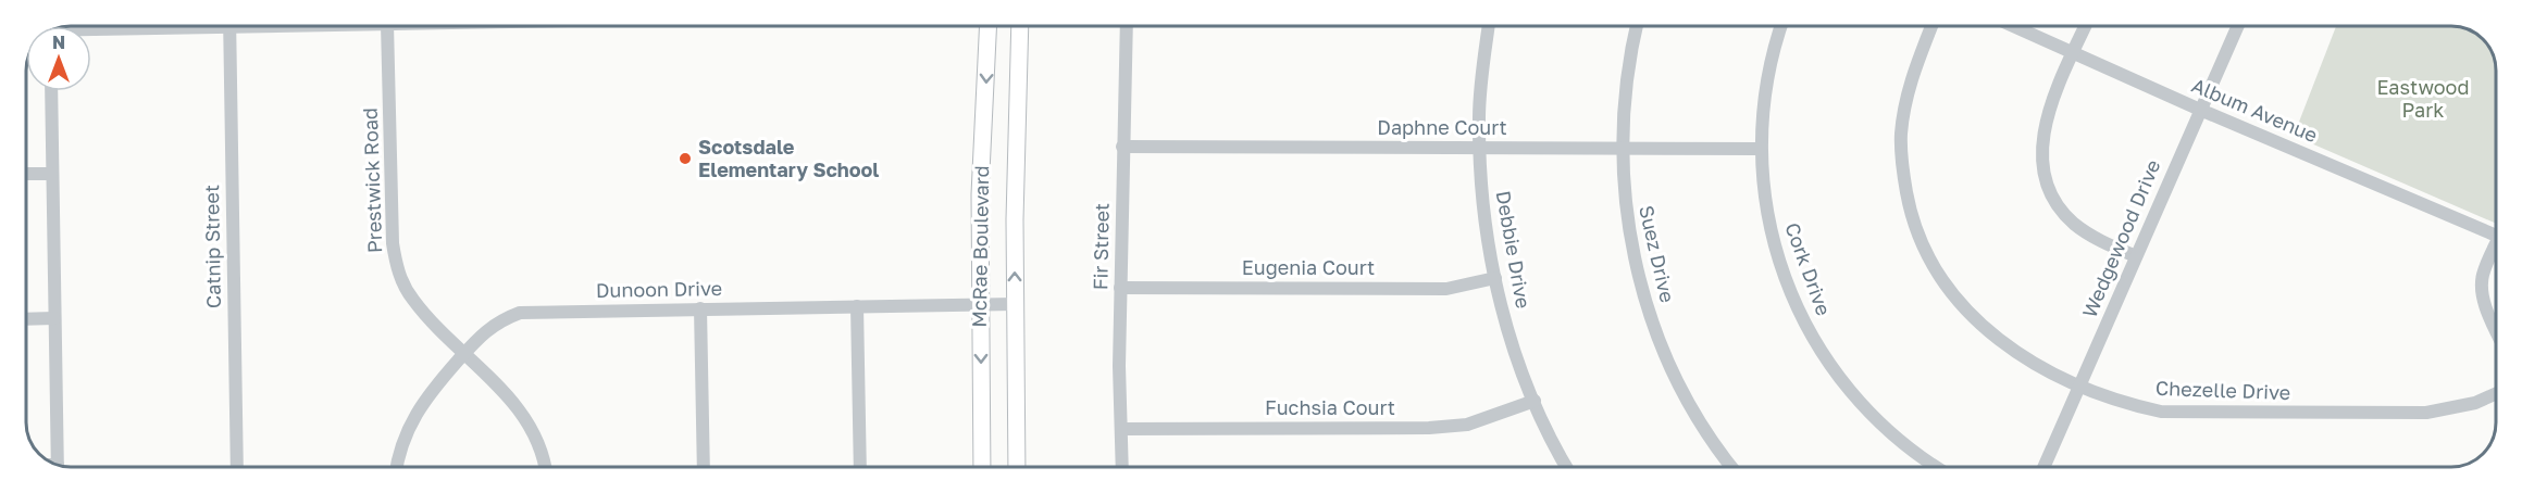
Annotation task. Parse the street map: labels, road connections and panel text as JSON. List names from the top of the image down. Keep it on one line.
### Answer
{"streets":{"main road":["McRae Boulevard"],"street":["Album Avenue","Daphne Court","Prestwick Road","Wedgewood Drive","Catnip Street","Fir Street","Debbie Drive","Suez Drive","Eugenia Court","Cork Drive","Dunoon Drive","Chezelle Drive","Fuchsia Court"]},"crossings":[["Album Avenue","Wedgewood Drive"],["Daphne Court","Fir Street"],["Daphne Court","Debbie Drive"],["Daphne Court","Suez Drive"],["Daphne Court","Cork Drive"],["Prestwick Road","Dunoon Drive"],["Wedgewood Drive","Chezelle Drive"],["McRae Boulevard","Dunoon Drive"],["Fir Street","Eugenia Court"],["Fir Street","Fuchsia Court"],["Debbie Drive","Eugenia Court"],["Debbie Drive","Fuchsia Court"]],"parks":["Eastwood Park"],"places":["Scotsdale Elementary School"],"north":"top"}
